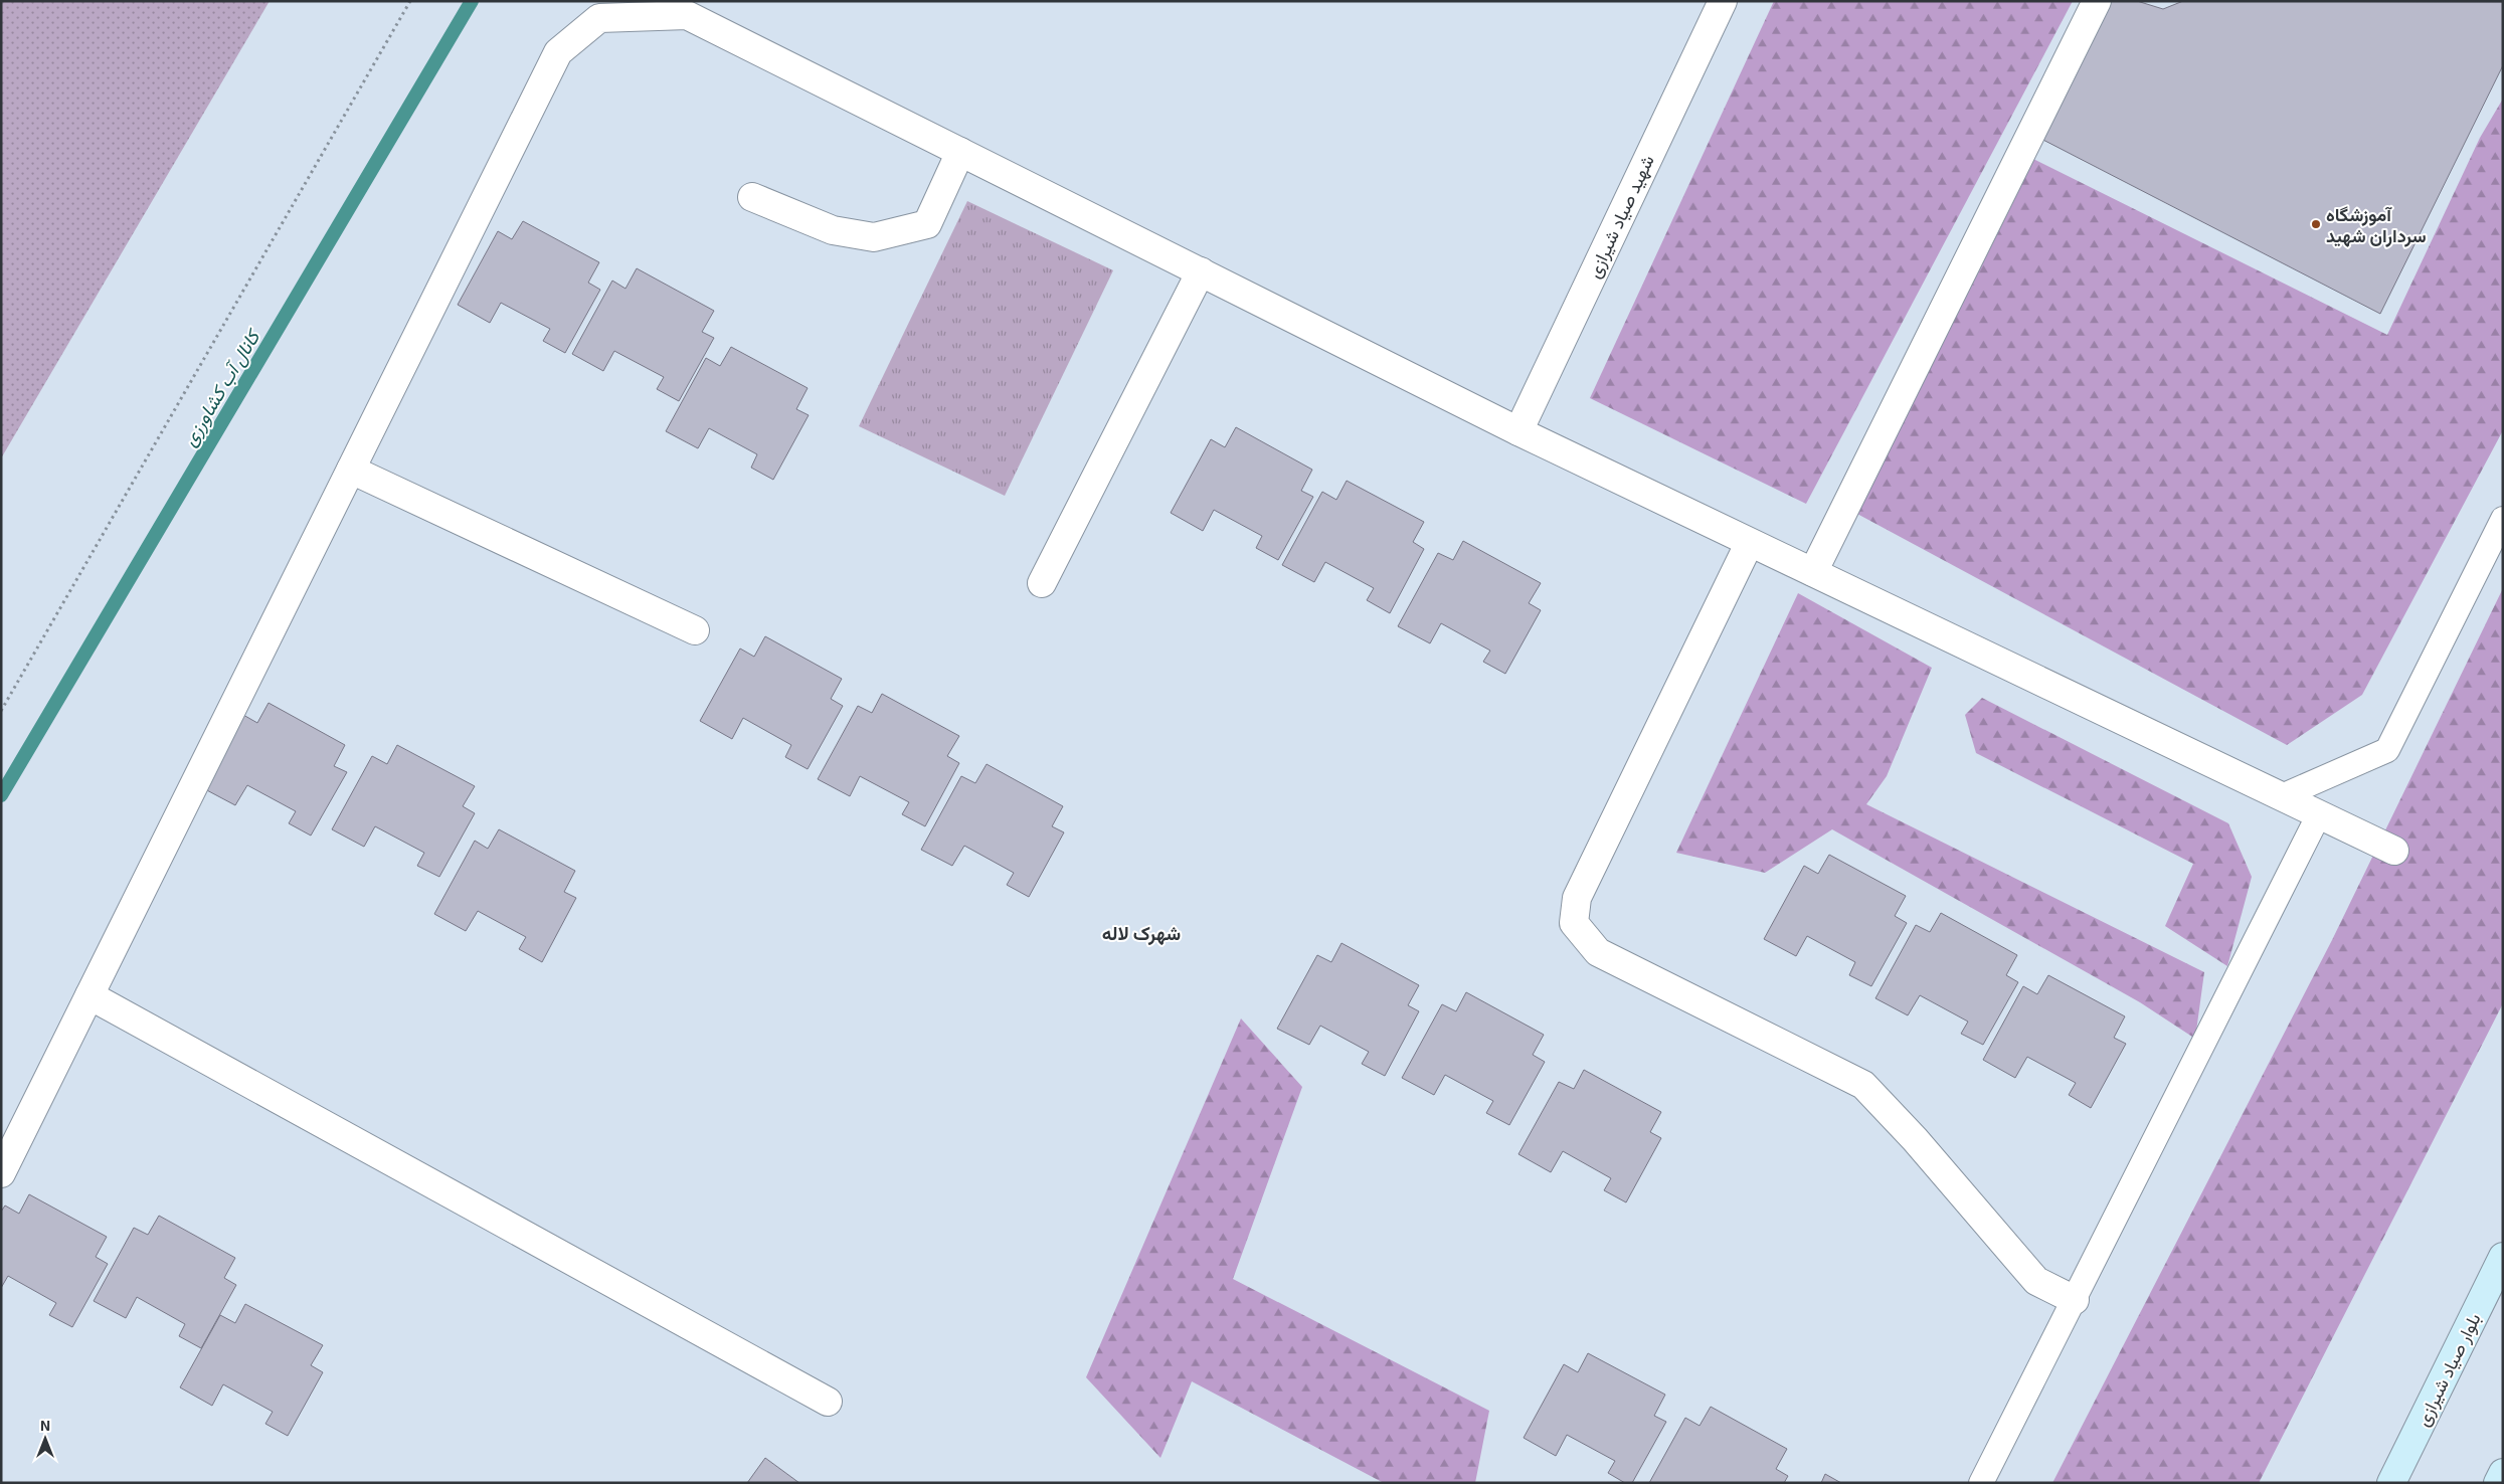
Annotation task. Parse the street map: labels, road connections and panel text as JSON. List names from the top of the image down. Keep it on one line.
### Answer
{"streets":{"main road":["بلوار صیاد شیرازی"],"street":["شهید صیاد شیرازی"]},"districts":["شهرک لاله"],"water":["کانال آب کشاورزی"],"places":["آموزشگاه سرداران شهید"],"north":"top"}
